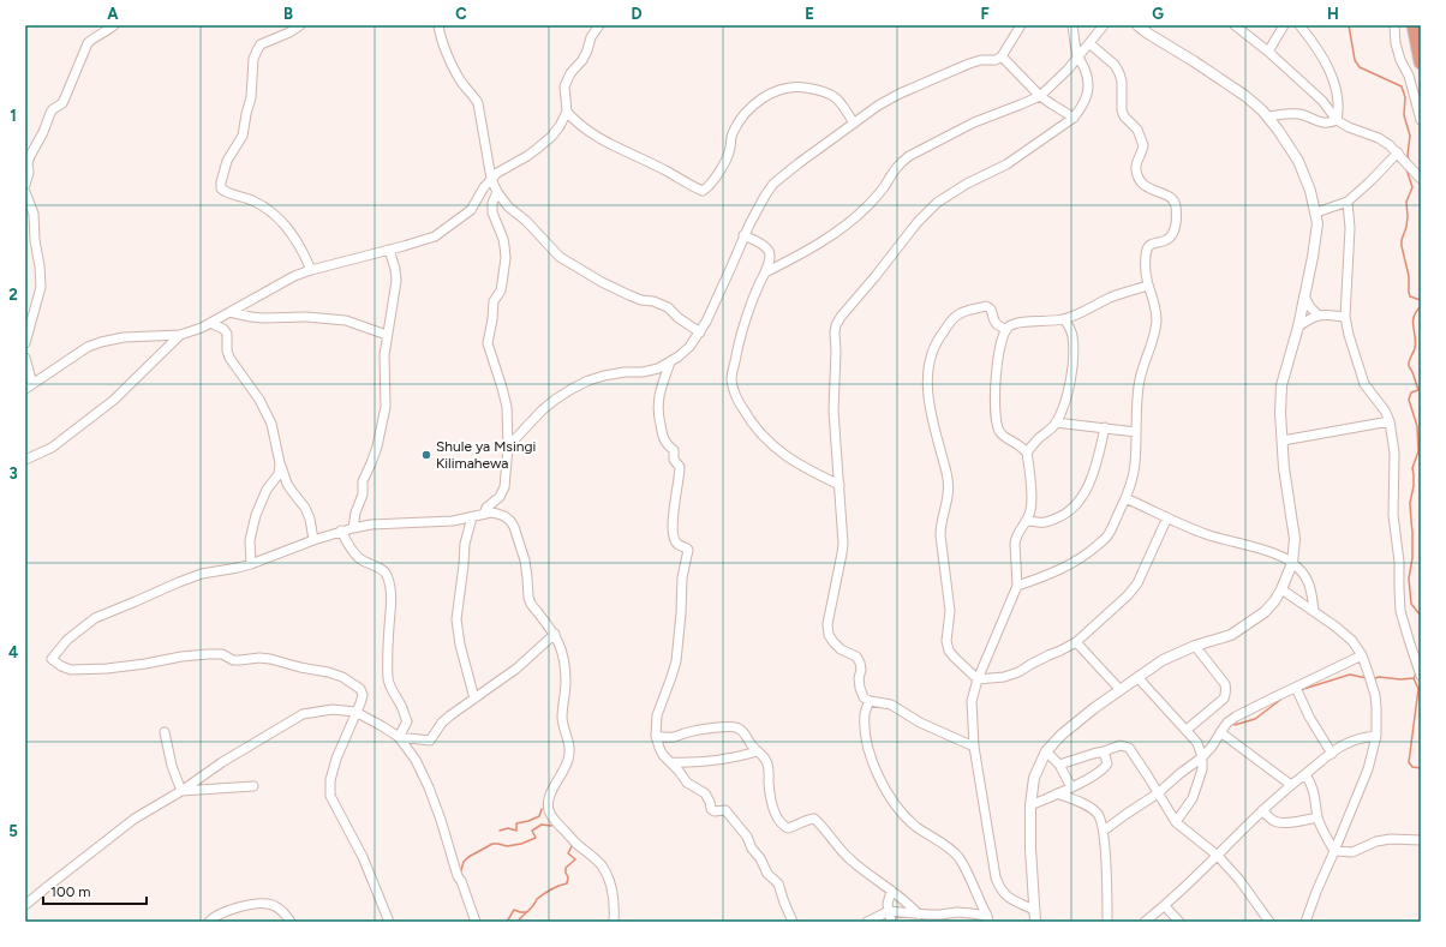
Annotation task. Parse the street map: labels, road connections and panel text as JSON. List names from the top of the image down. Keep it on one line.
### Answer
{"places":["Shule ya Msingi Kilimahewa"],"scale_bar":"100 m","grid":{"columns":["A","B","C","D","E","F","G","H"],"rows":["1","2","3","4","5"]}}
